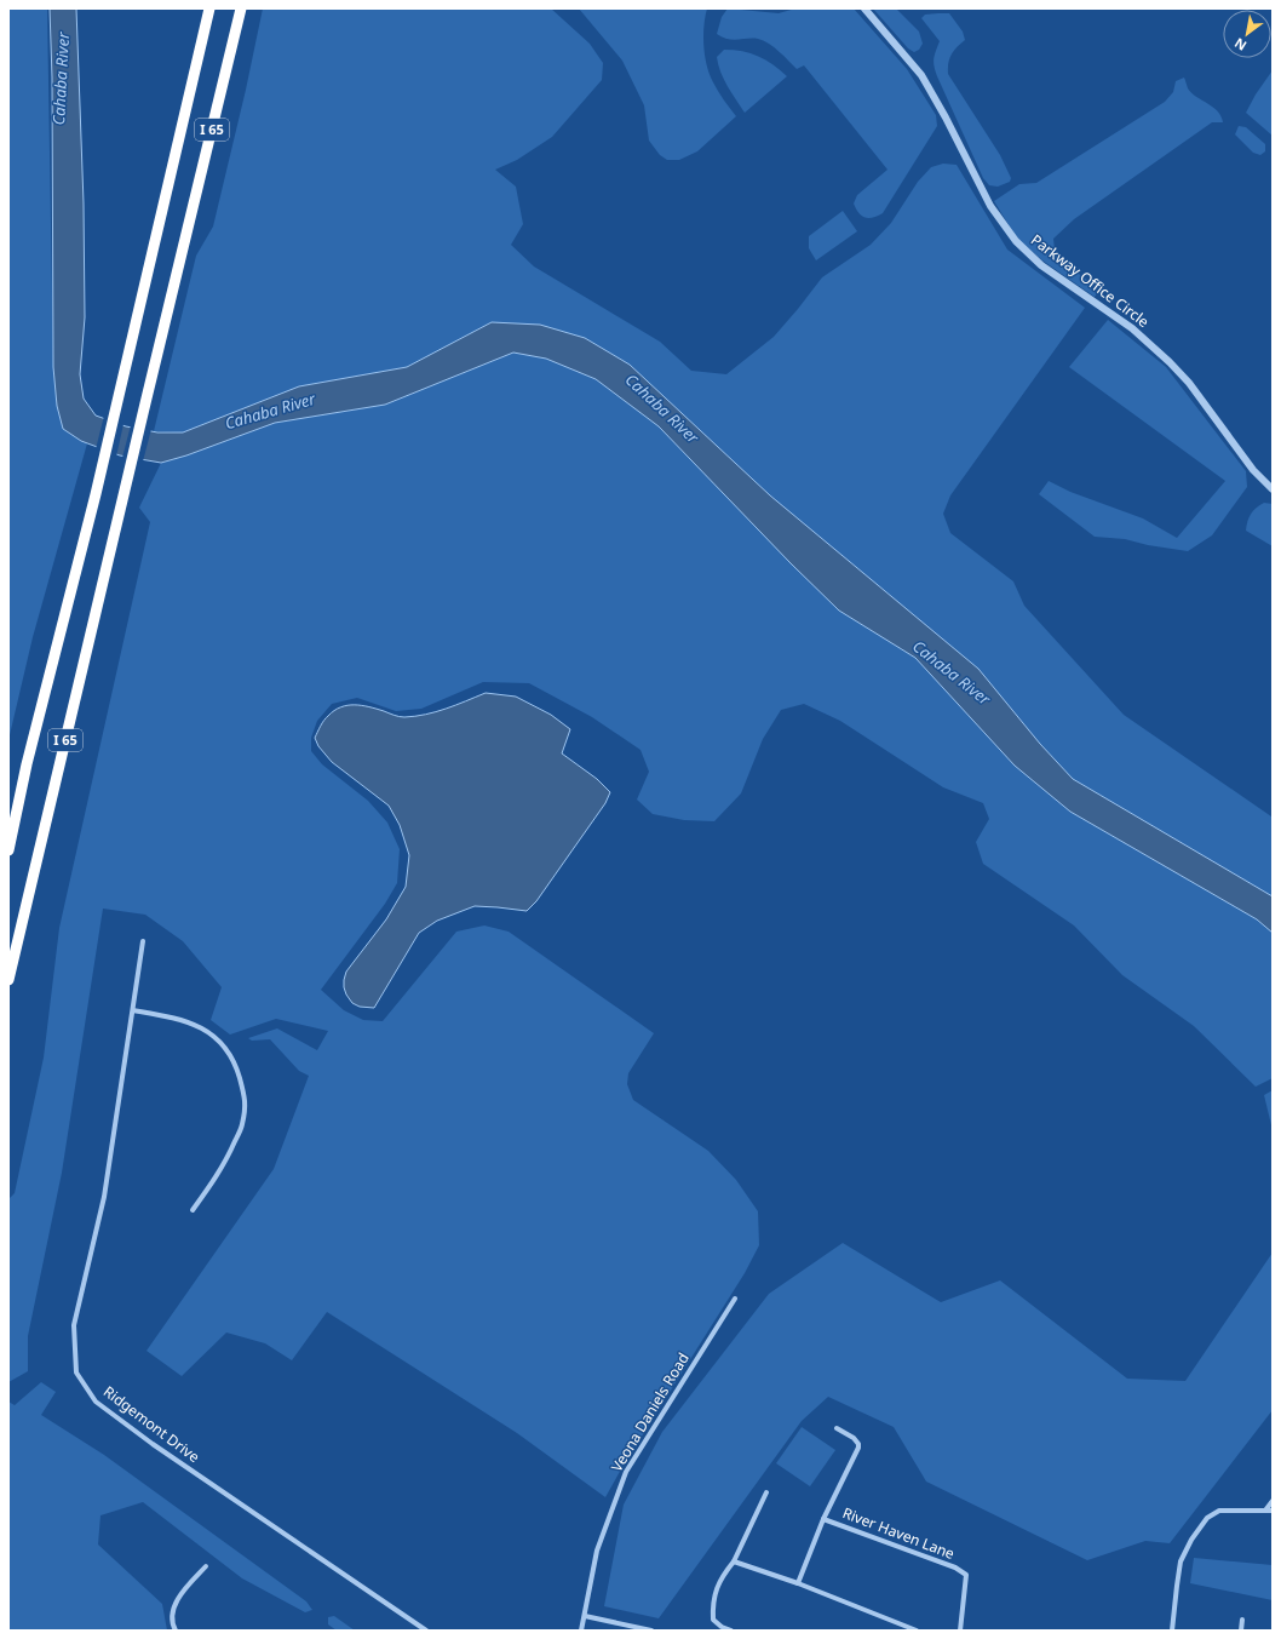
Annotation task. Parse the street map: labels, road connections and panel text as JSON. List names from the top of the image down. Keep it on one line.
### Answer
{"streets":{"highway":["I 65"],"street":["Parkway Office Circle","Veona Daniels Road","Ridgemont Drive","River Haven Lane"]},"water":["Cahaba River"],"north":"bottom left"}
